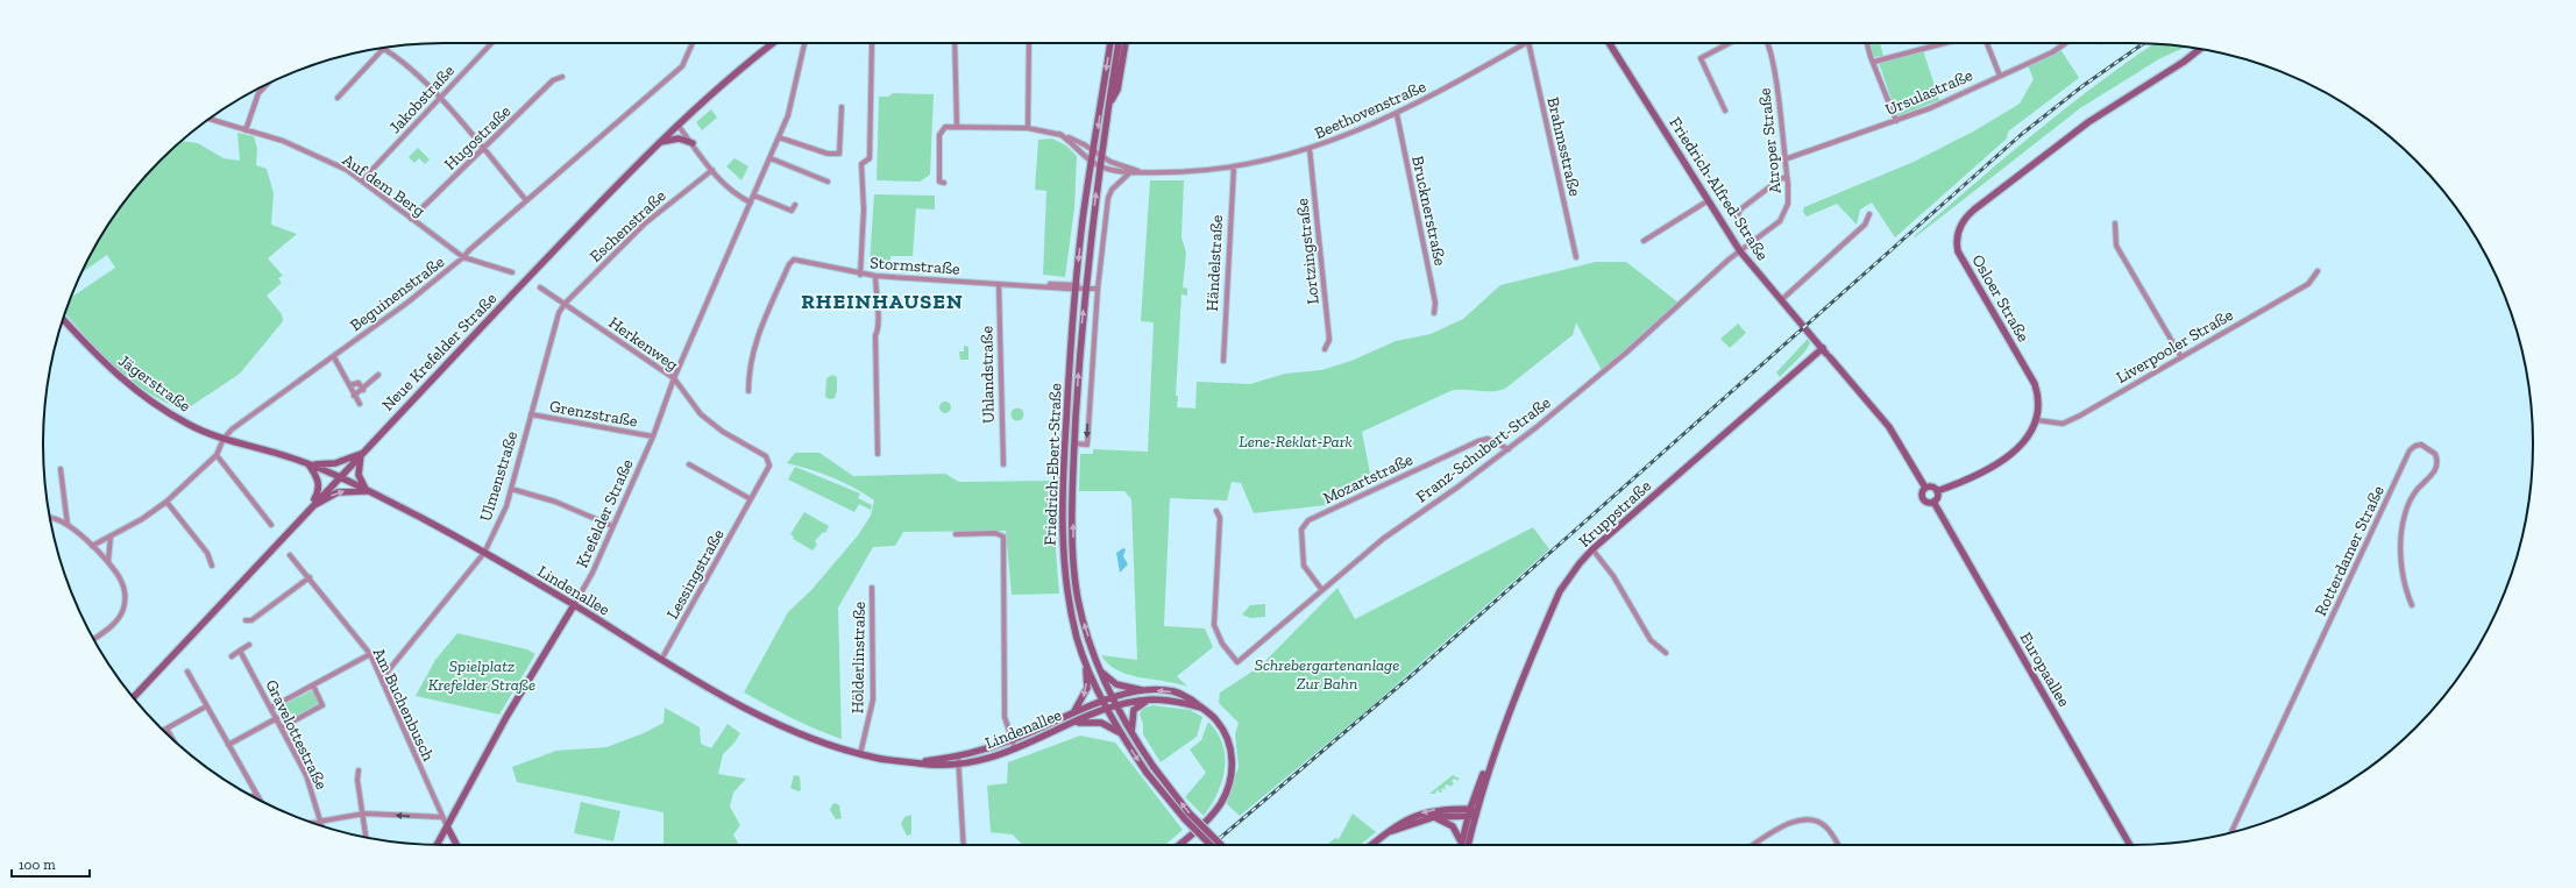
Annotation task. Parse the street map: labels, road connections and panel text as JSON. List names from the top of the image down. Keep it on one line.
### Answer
{"streets":{"main road":["Friedrich-Alfred-Straße","Osloer Straße","Neue Krefelder Straße","Jägerstraße","Friedrich-Ebert-Straße","Krefelder Straße","Kruppstraße","Lindenallee","Europaallee"],"street":["Ursulastraße","Jakobstraße","Beethovenstraße","Hugostraße","Atroper Straße","Brahmsstraße","Auf dem Berg","Brucknerstraße","Eschenstraße","Lortzingstraße","Händelstraße","Stormstraße","Beguinenstraße","Herkenweg","Liverpooler Straße","Uhlandstraße","Grenzstraße","Franz-Schubert-Straße","Ulmenstraße","Mozartstraße","Rotterdamer Straße","Lessingstraße","Hölderlinstraße","Am Buchenbusch","Gravelottestraße"]},"crossings":[["Ursulastraße","Atroper Straße"],["Jakobstraße","Auf dem Berg"],["Beethovenstraße","Brucknerstraße"],["Beethovenstraße","Lortzingstraße"],["Beethovenstraße","Händelstraße"],["Beethovenstraße","Friedrich-Ebert-Straße"],["Hugostraße","Auf dem Berg"],["Atroper Straße","Friedrich-Alfred-Straße"],["Atroper Straße","Franz-Schubert-Straße"],["Auf dem Berg","Beguinenstraße"],["Friedrich-Alfred-Straße","Franz-Schubert-Straße"],["Friedrich-Alfred-Straße","Kruppstraße"],["Eschenstraße","Herkenweg"],["Eschenstraße","Ulmenstraße"],["Stormstraße","Uhlandstraße"],["Stormstraße","Friedrich-Ebert-Straße"],["Beguinenstraße","Jägerstraße"],["Beguinenstraße","Lindenallee"],["Osloer Straße","Liverpooler Straße"],["Osloer Straße","Europaallee"],["Herkenweg","Ulmenstraße"],["Herkenweg","Krefelder Straße"],["Herkenweg","Lessingstraße"],["Neue Krefelder Straße","Lindenallee"],["Jägerstraße","Lindenallee"],["Grenzstraße","Ulmenstraße"],["Grenzstraße","Krefelder Straße"],["Franz-Schubert-Straße","Mozartstraße"],["Friedrich-Ebert-Straße","Lindenallee"],["Ulmenstraße","Lindenallee"],["Ulmenstraße","Am Buchenbusch"],["Krefelder Straße","Lindenallee"],["Krefelder Straße","Am Buchenbusch"],["Lessingstraße","Lindenallee"],["Lindenallee","Hölderlinstraße"]],"districts":["RHEINHAUSEN"],"parks":["Lene-Reklat-Park","Schrebergartenanlage Zur Bahn","Spielplatz Krefelder Straße"],"scale_bar":"100 m"}
